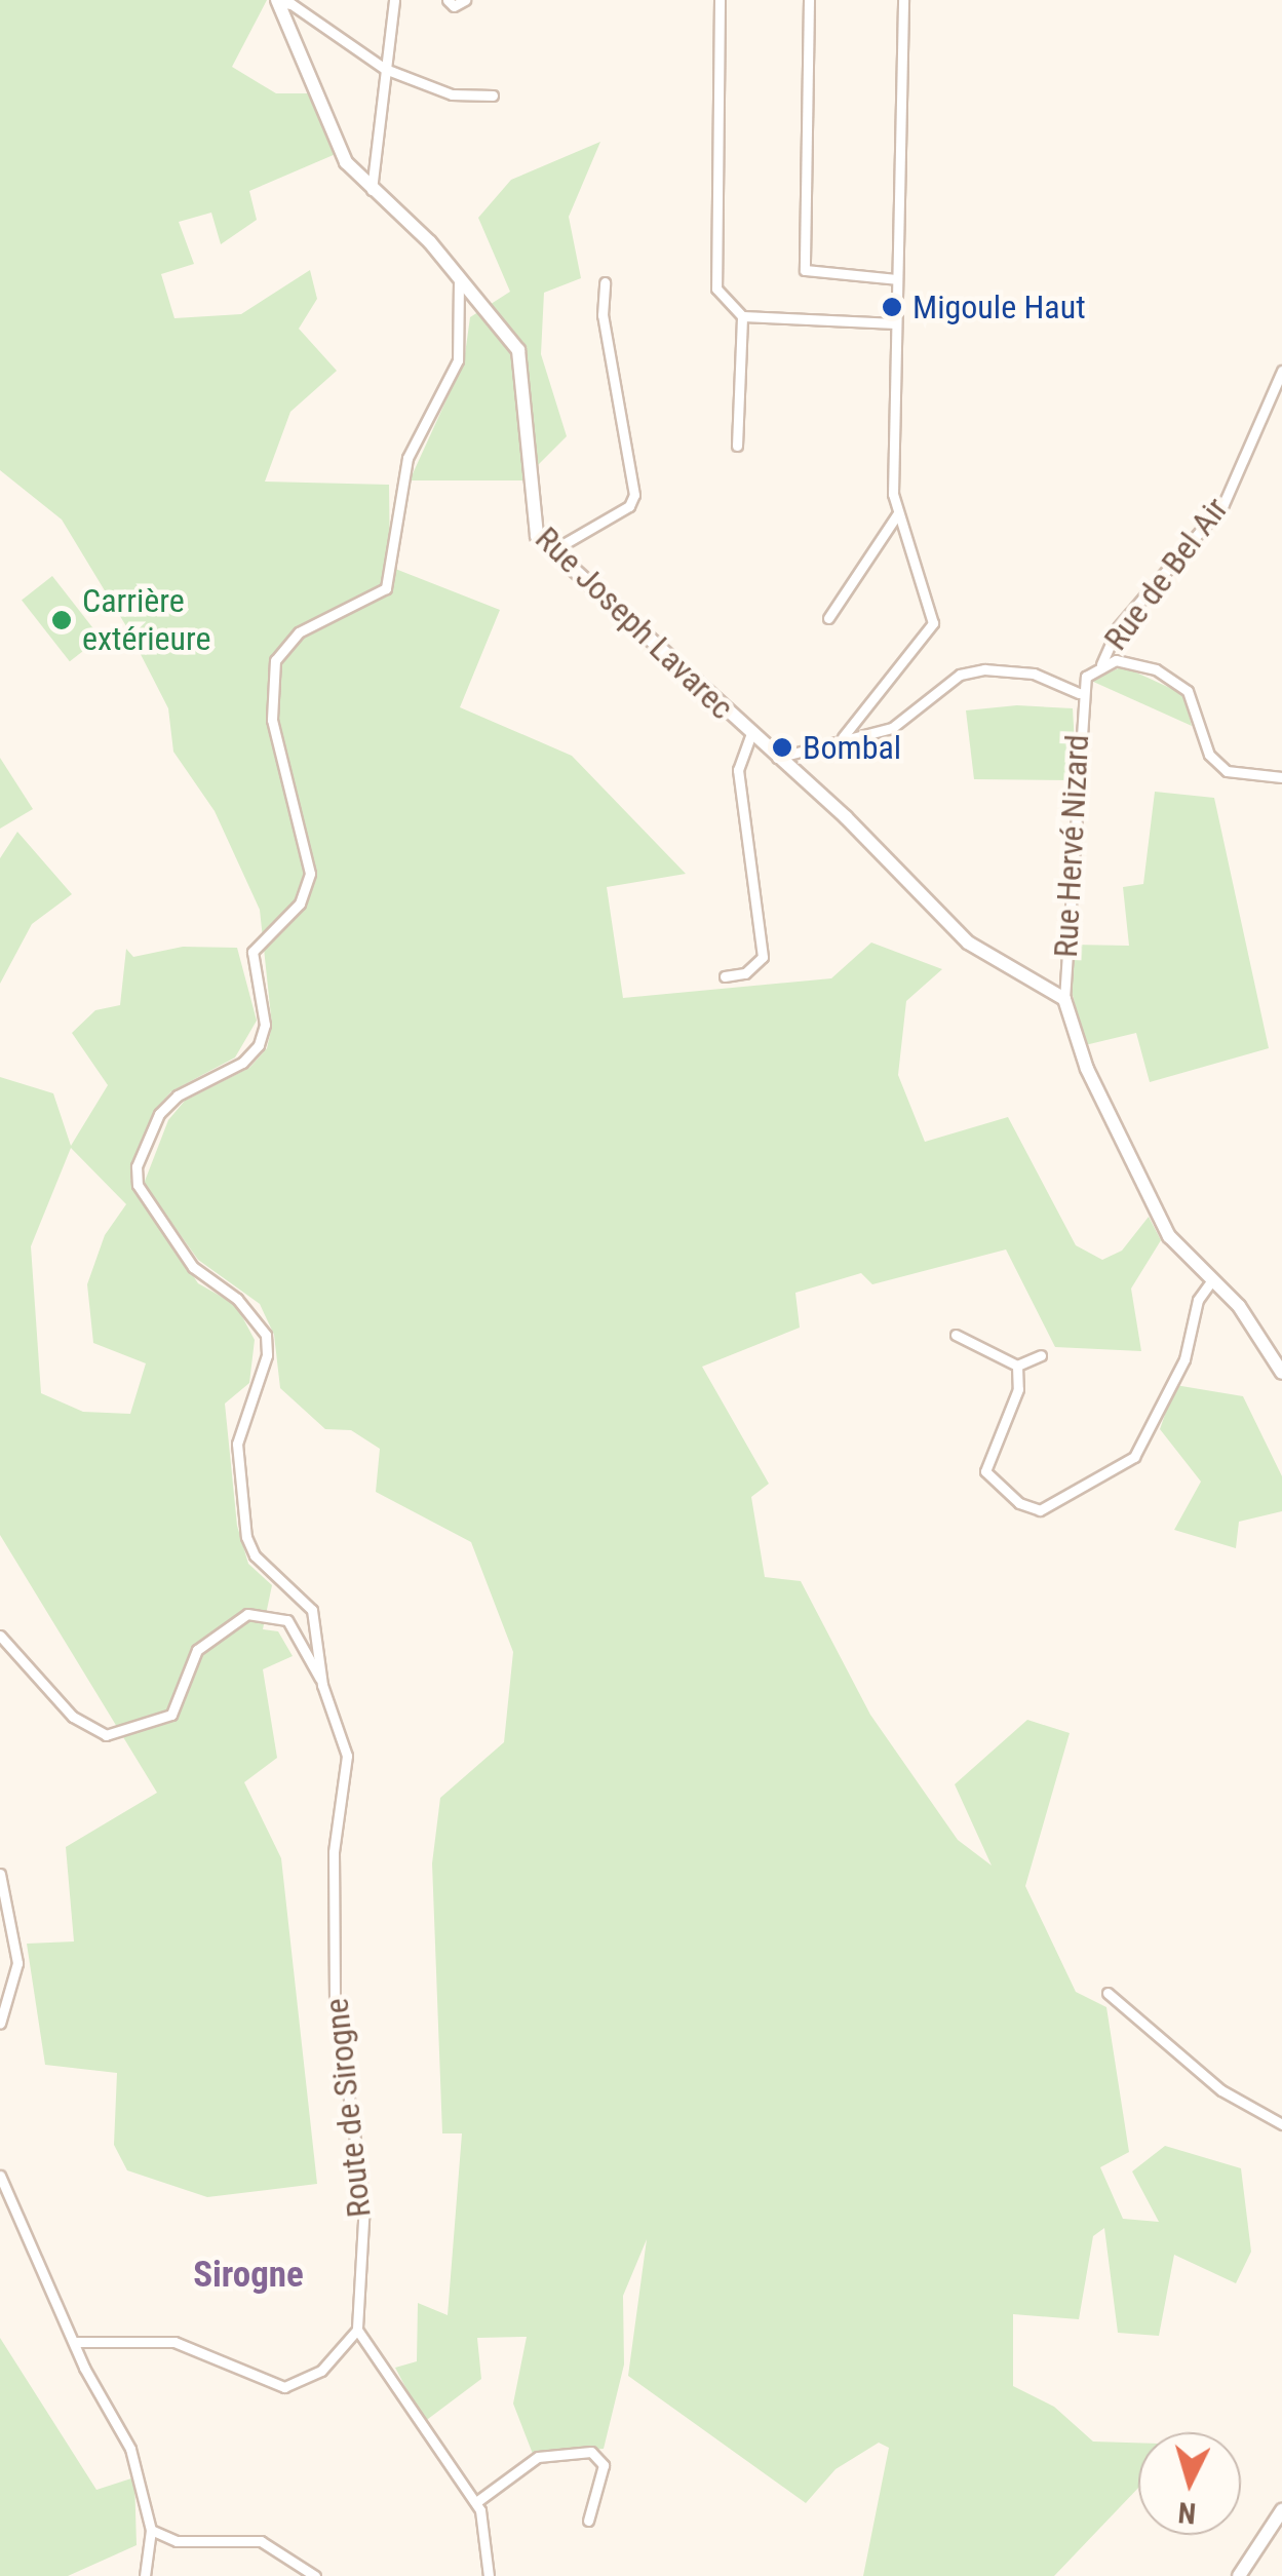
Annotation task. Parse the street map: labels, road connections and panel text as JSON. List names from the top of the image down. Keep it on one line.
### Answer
{"streets":{"street":["Rue de Bel Air","Rue Joseph Lavarec","Rue Hervé Nizard","Route de Sirogne"]},"crossings":[["Rue de Bel Air","Rue Hervé Nizard"],["Rue Joseph Lavarec","Rue Hervé Nizard"],["Rue Joseph Lavarec","Route de Sirogne"]],"districts":["Sirogne"],"places":["Migoule Haut","Carrière extérieure","Bombal"],"north":"bottom"}
